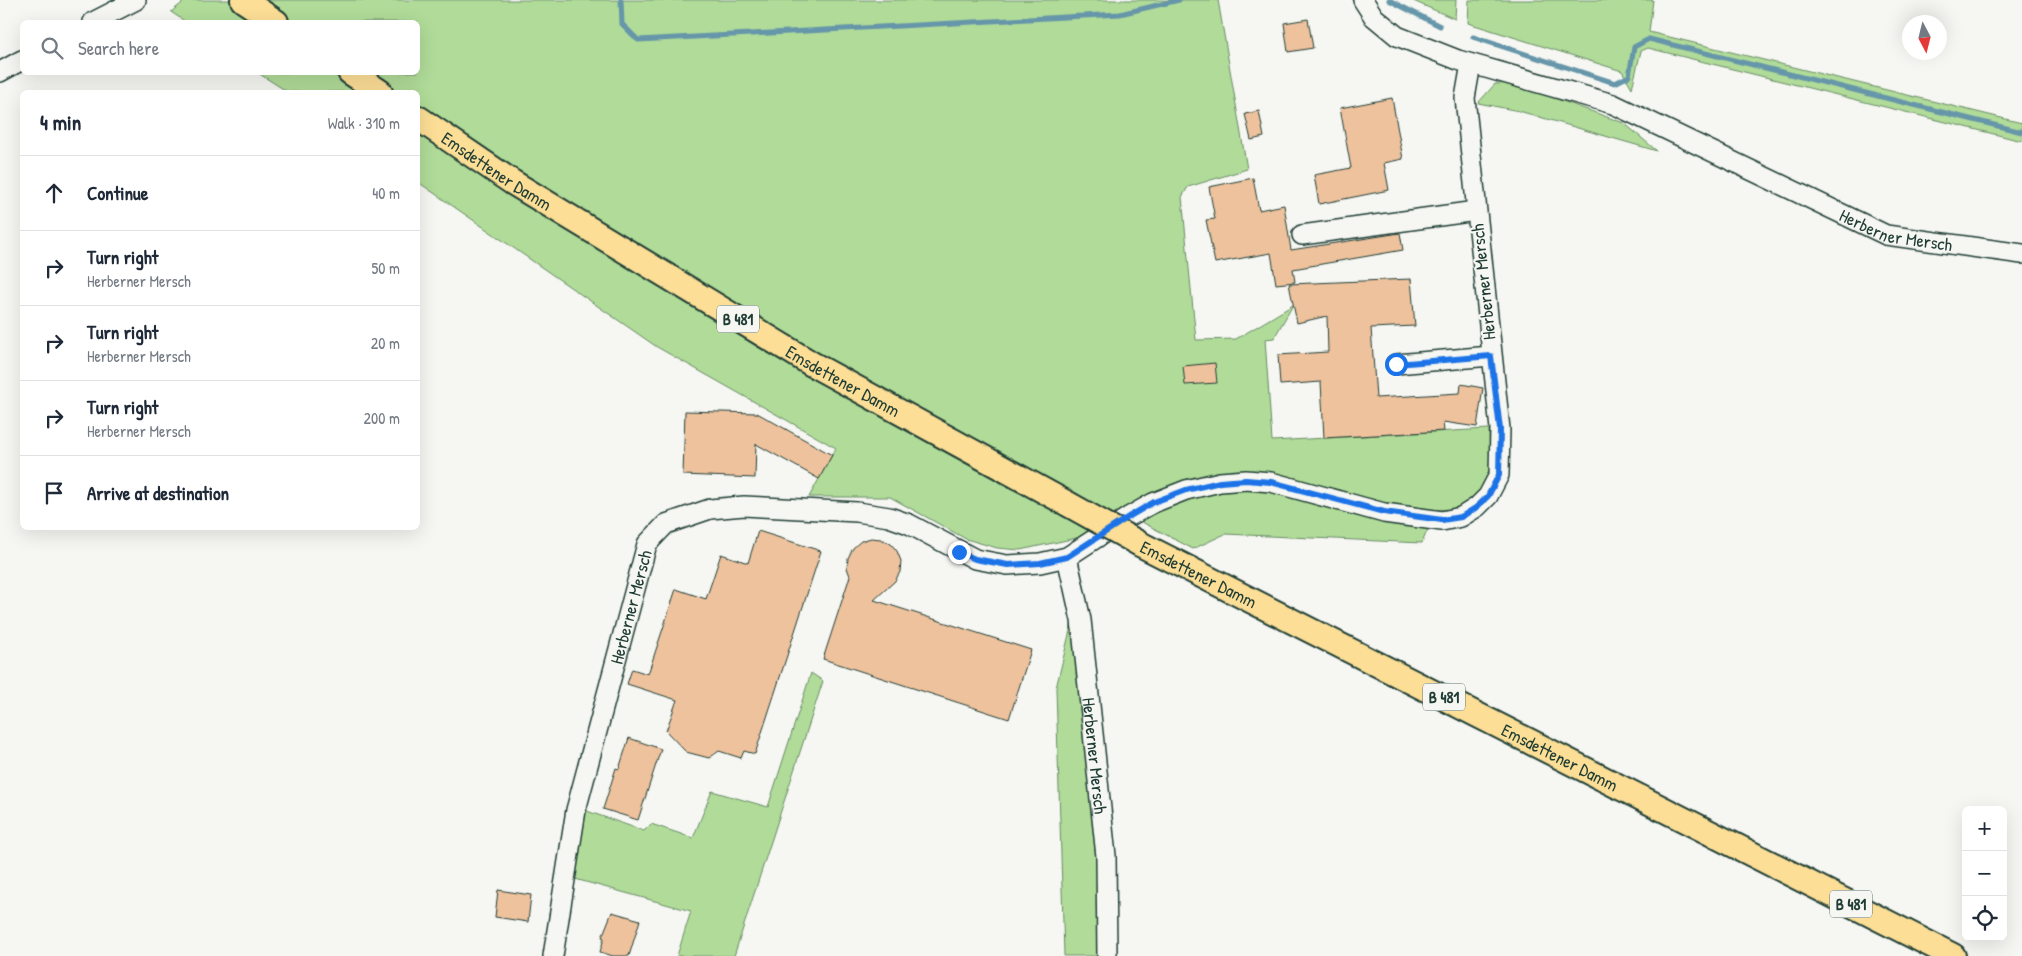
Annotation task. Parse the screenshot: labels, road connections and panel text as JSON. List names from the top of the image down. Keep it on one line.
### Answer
{"streets":{"main road":["Emsdettener Damm","B 481"],"street":["Herberner Mersch"]},"north":"bottom","page":{"search":"Search here","heading":["4 min","Walk · 310 m"],"list":[["Continue","40 m"],["Turn right","Herberner Mersch","50 m"],["Turn right","Herberner Mersch","20 m"],["Turn right","Herberner Mersch","200 m"],"Arrive at destination"],"map_buttons":["+","−"]}}
